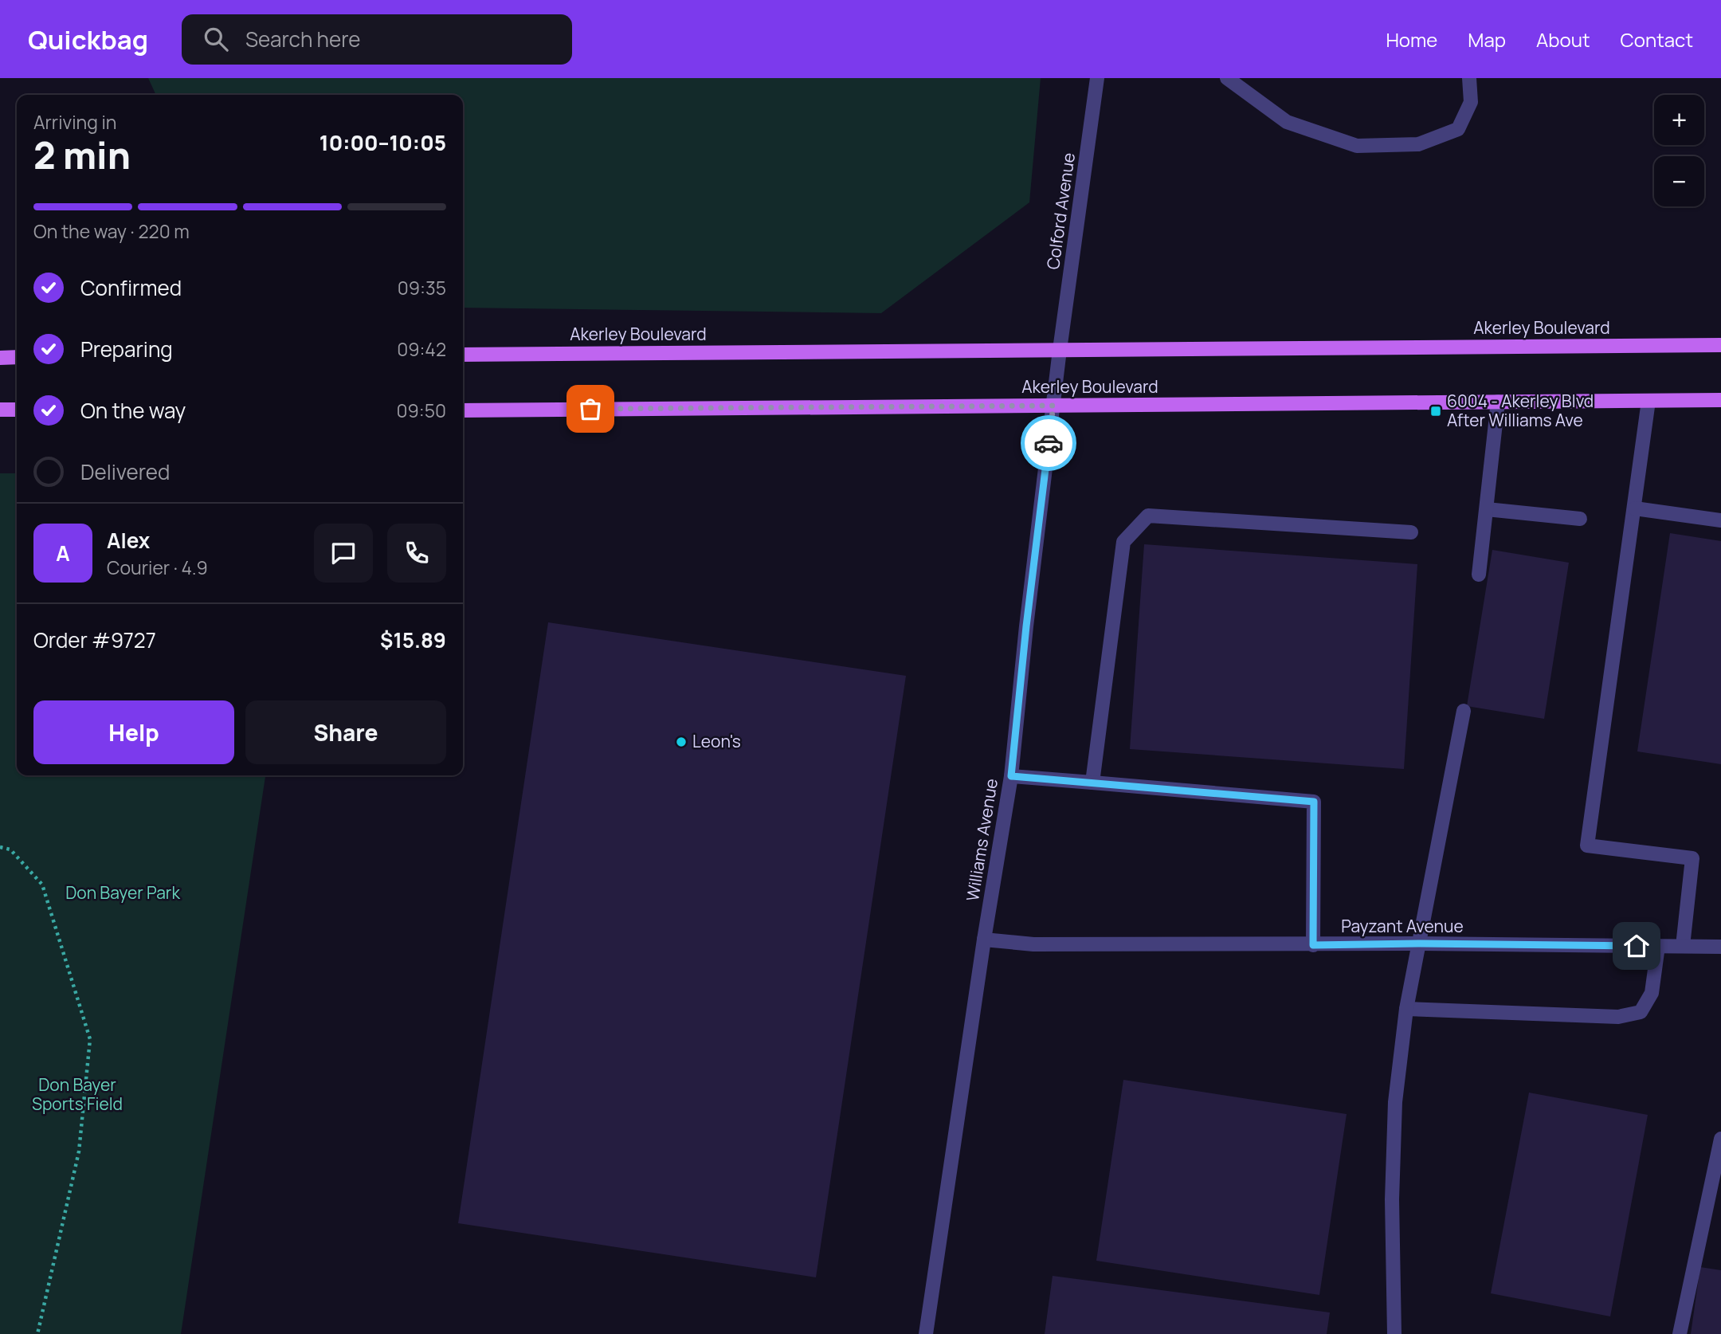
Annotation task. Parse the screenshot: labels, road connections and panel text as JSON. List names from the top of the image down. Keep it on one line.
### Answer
{"streets":{"main road":["Akerley Boulevard"],"street":["Colford Avenue","Williams Avenue","Payzant Avenue"]},"crossings":[["Colford Avenue","Akerley Boulevard"],["Colford Avenue","Williams Avenue"],["Akerley Boulevard","Williams Avenue"],["Williams Avenue","Payzant Avenue"]],"parks":["Don Bayer Park","Don Bayer Sports Field"],"places":{"transit":["6004 - Akerley Blvd After Williams Ave"],"other":["Leon's"]},"page":{"header":"Quickbag","search":"Search here","nav":["Home","Map","About","Contact"],"map_buttons":["+","−"],"heading":["2 min","Arriving in","10:00–10:05"],"panel":["Alex","Courier · 4.9","Order #9727","$15.89"],"bar":"On the way · 220 m","list":[["Confirmed","09:35"],["Preparing","09:42"],["On the way","09:50"],"Delivered"],"round":"A","buttons":["Help","Share"]}}
